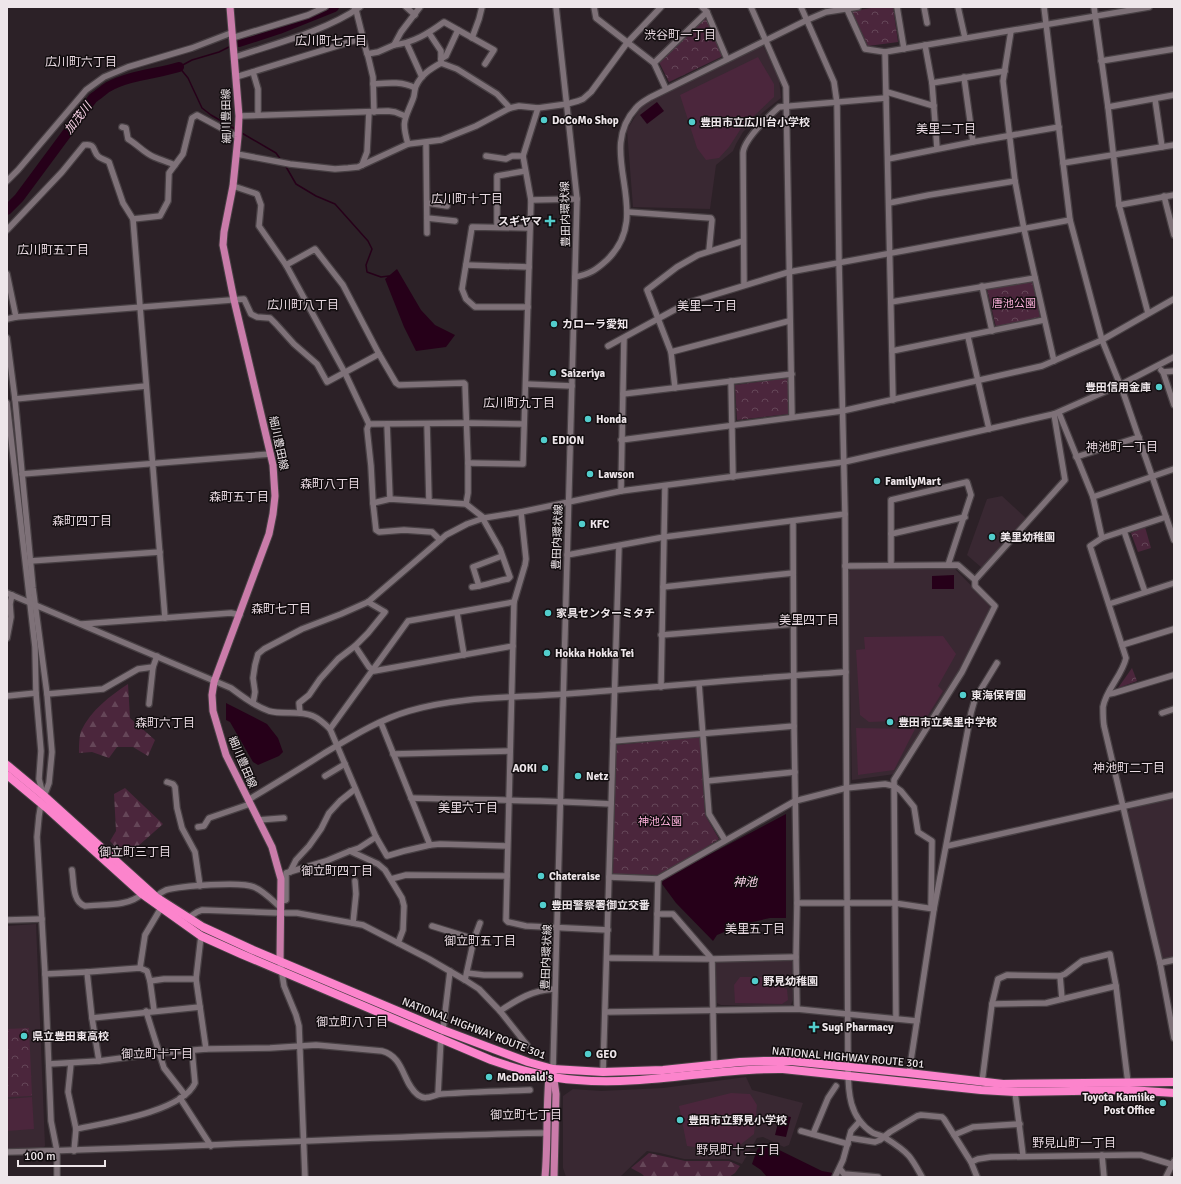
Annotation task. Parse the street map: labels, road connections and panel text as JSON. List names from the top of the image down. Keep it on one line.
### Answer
{"streets":{"highway":["NATIONAL HIGHWAY ROUTE 301"],"main road":["細川豊田線"],"street":["豊田内環状線"]},"crossings":[["細川豊田線","NATIONAL HIGHWAY ROUTE 301"],["豊田内環状線","NATIONAL HIGHWAY ROUTE 301"]],"districts":["渋谷町一丁目","広川町七丁目","広川町六丁目","美里二丁目","広川町十丁目","広川町五丁目","広川町八丁目","美里一丁目","広川町九丁目","神池町一丁目","森町八丁目","森町五丁目","森町四丁目","森町七丁目","美里四丁目","森町六丁目","神池町二丁目","美里六丁目","御立町三丁目","御立町四丁目","美里五丁目","御立町五丁目","御立町八丁目","御立町十丁目","御立町七丁目","野見山町一丁目","野見町十二丁目"],"water":["加茂川","神池"],"parks":["唐池公園","神池公園"],"places":{"other":["DoCoMo Shop","豊田市立広川台小学校","カローラ愛知","Saizeriya","豊田信用金庫","Honda","EDION","Lawson","FamilyMart","KFC","美里幼稚園","家具センターミタチ","Hokka Hokka Tei","東海保育園","豊田市立美里中学校","AOKI","Netz","Chateraise","豊田警察署御立交番","野見幼稚園","県立豊田東高校","GEO","McDonald's","Toyota Kamiike Post Office","豊田市立野見小学校"],"health":["スギヤマ","Sugi Pharmacy"]},"scale_bar":"100 m"}
